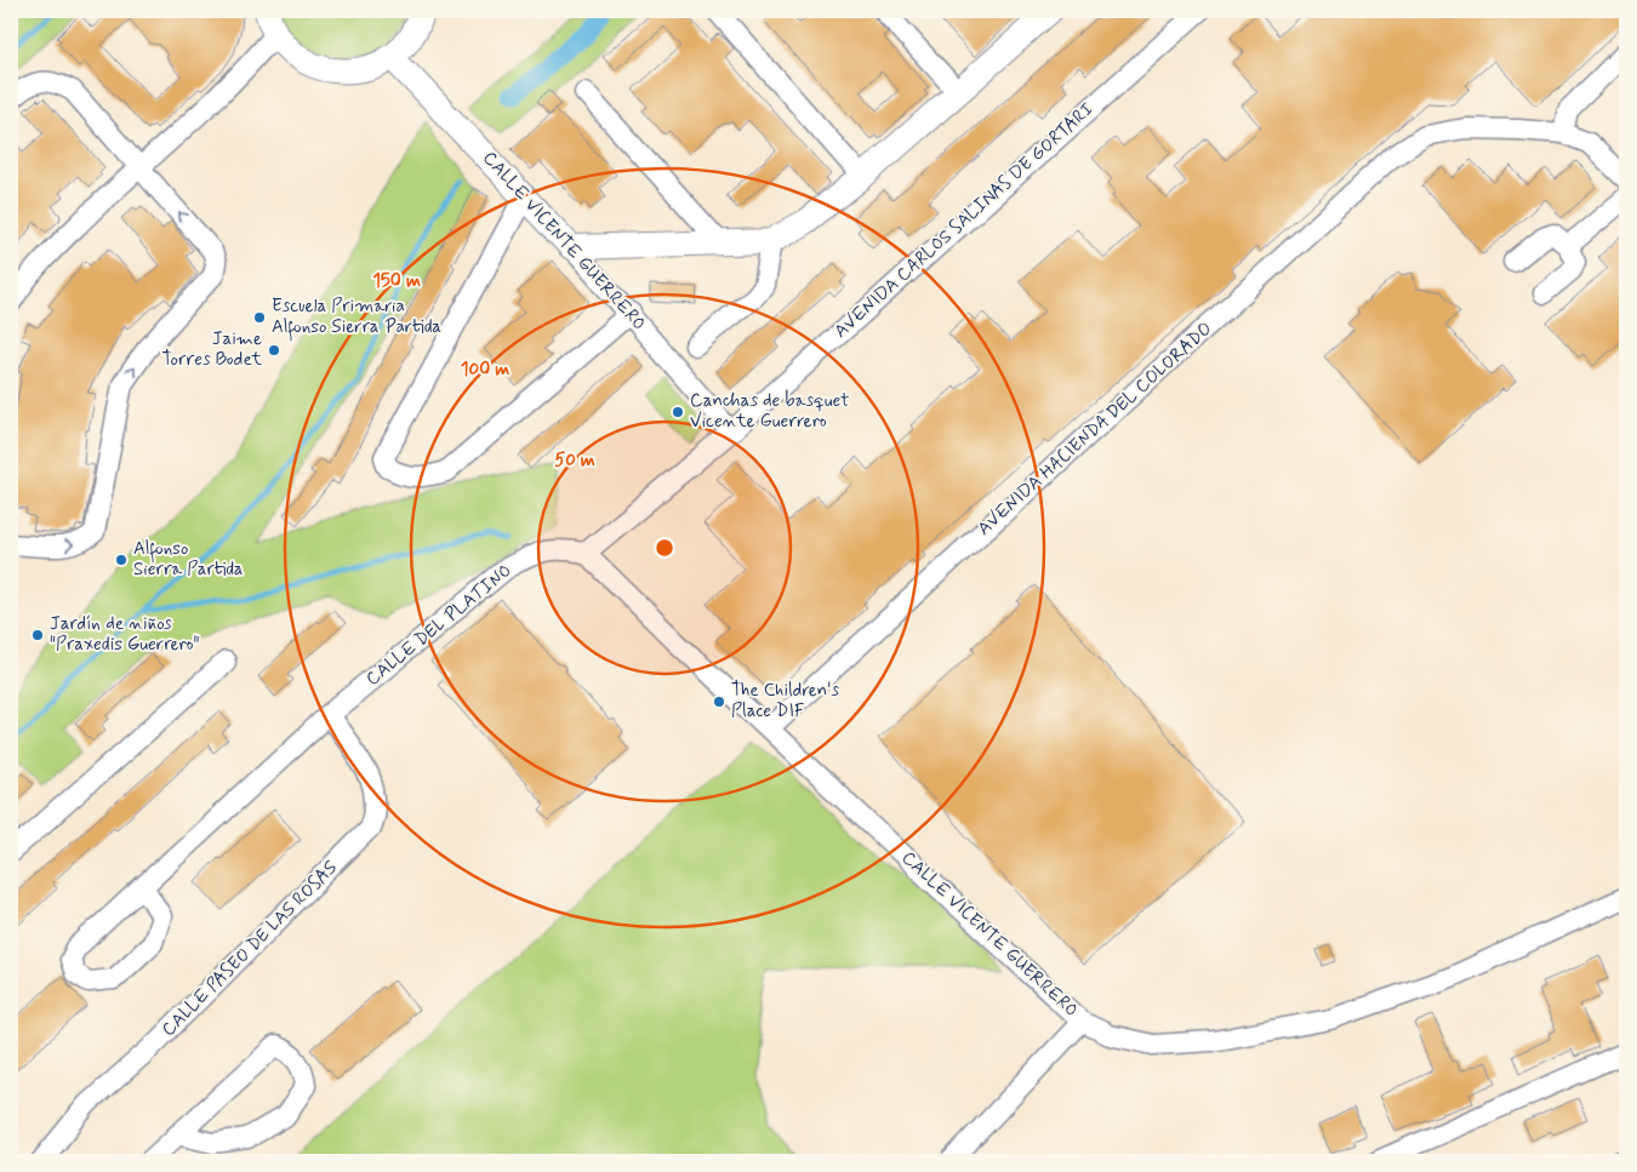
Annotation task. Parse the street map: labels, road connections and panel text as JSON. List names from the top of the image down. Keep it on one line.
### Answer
{"streets":{"street":["AVENIDA CARLOS SALINAS DE GORTARI","CALLE VICENTE GUERRERO","AVENIDA HACIENDA DEL COLORADO","CALLE DEL PLATINO","CALLE PASEO DE LAS ROSAS"]},"crossings":[["AVENIDA CARLOS SALINAS DE GORTARI","CALLE VICENTE GUERRERO"],["CALLE VICENTE GUERRERO","AVENIDA HACIENDA DEL COLORADO"],["CALLE VICENTE GUERRERO","CALLE DEL PLATINO"],["CALLE DEL PLATINO","CALLE PASEO DE LAS ROSAS"]],"places":["Escuela Primaria Alfonso Sierra Partida","Jaime Torres Bodet","Canchas de basquet Vicente Guerrero","Alfonso Sierra Partida","Jardín de niños \"Praxedis Guerrero\"","The Children's Place DIF"],"rings":["150 m","100 m","50 m"]}
